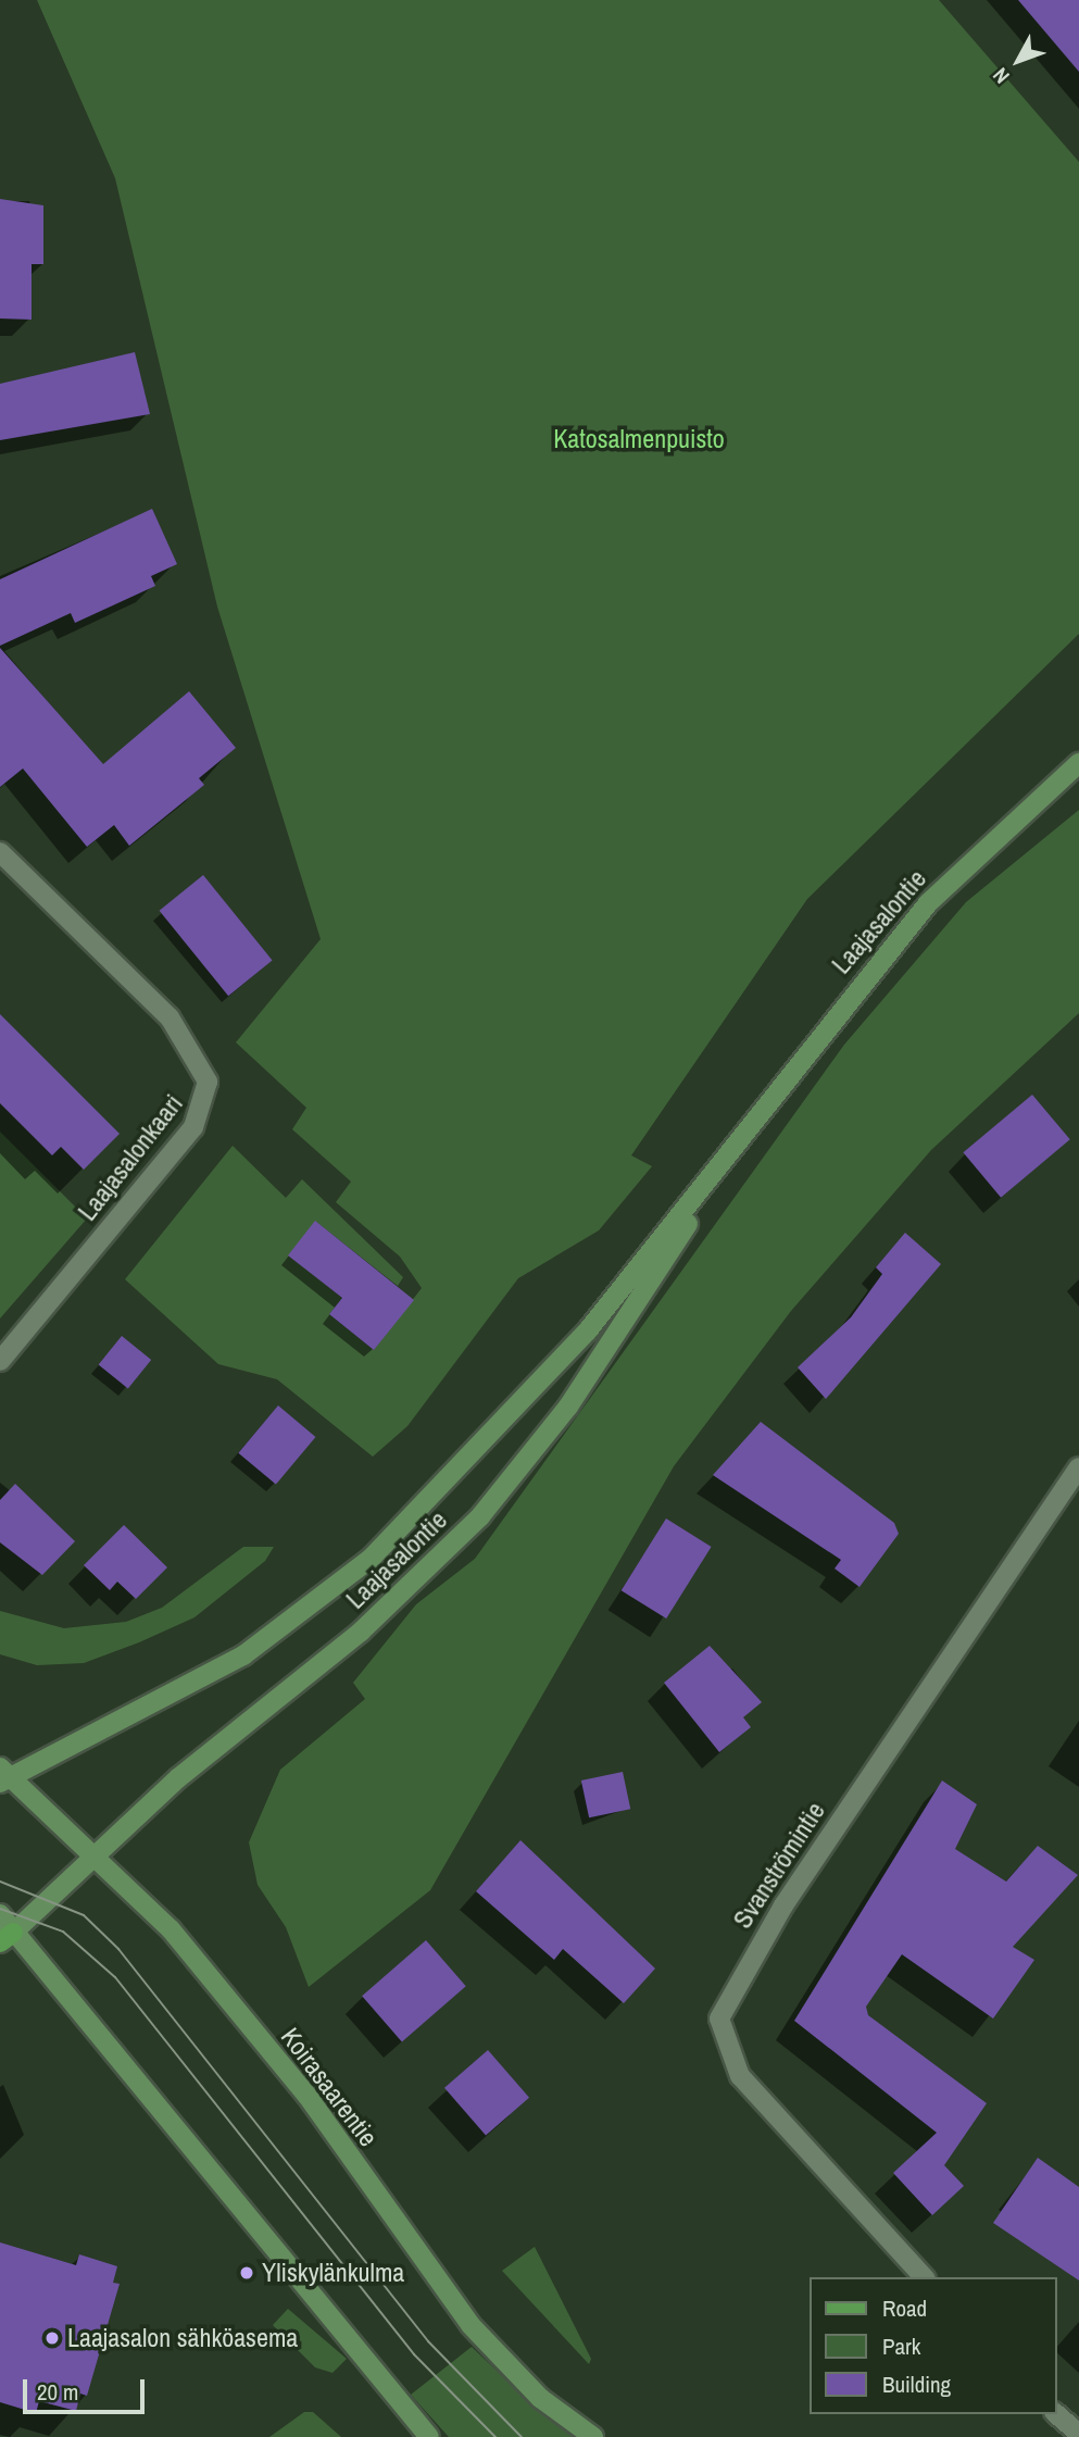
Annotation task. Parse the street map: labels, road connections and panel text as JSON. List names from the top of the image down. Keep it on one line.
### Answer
{"streets":{"main road":["Laajasalontie","Koirasaarentie"],"street":["Laajasalonkaari","Svanströmintie"]},"crossings":[["Laajasalontie","Koirasaarentie"]],"parks":["Katosalmenpuisto"],"places":["Yliskylänkulma","Laajasalon sähköasema"],"legend":["Road","Park","Building"],"scale_bar":"20 m","north":"bottom left"}
